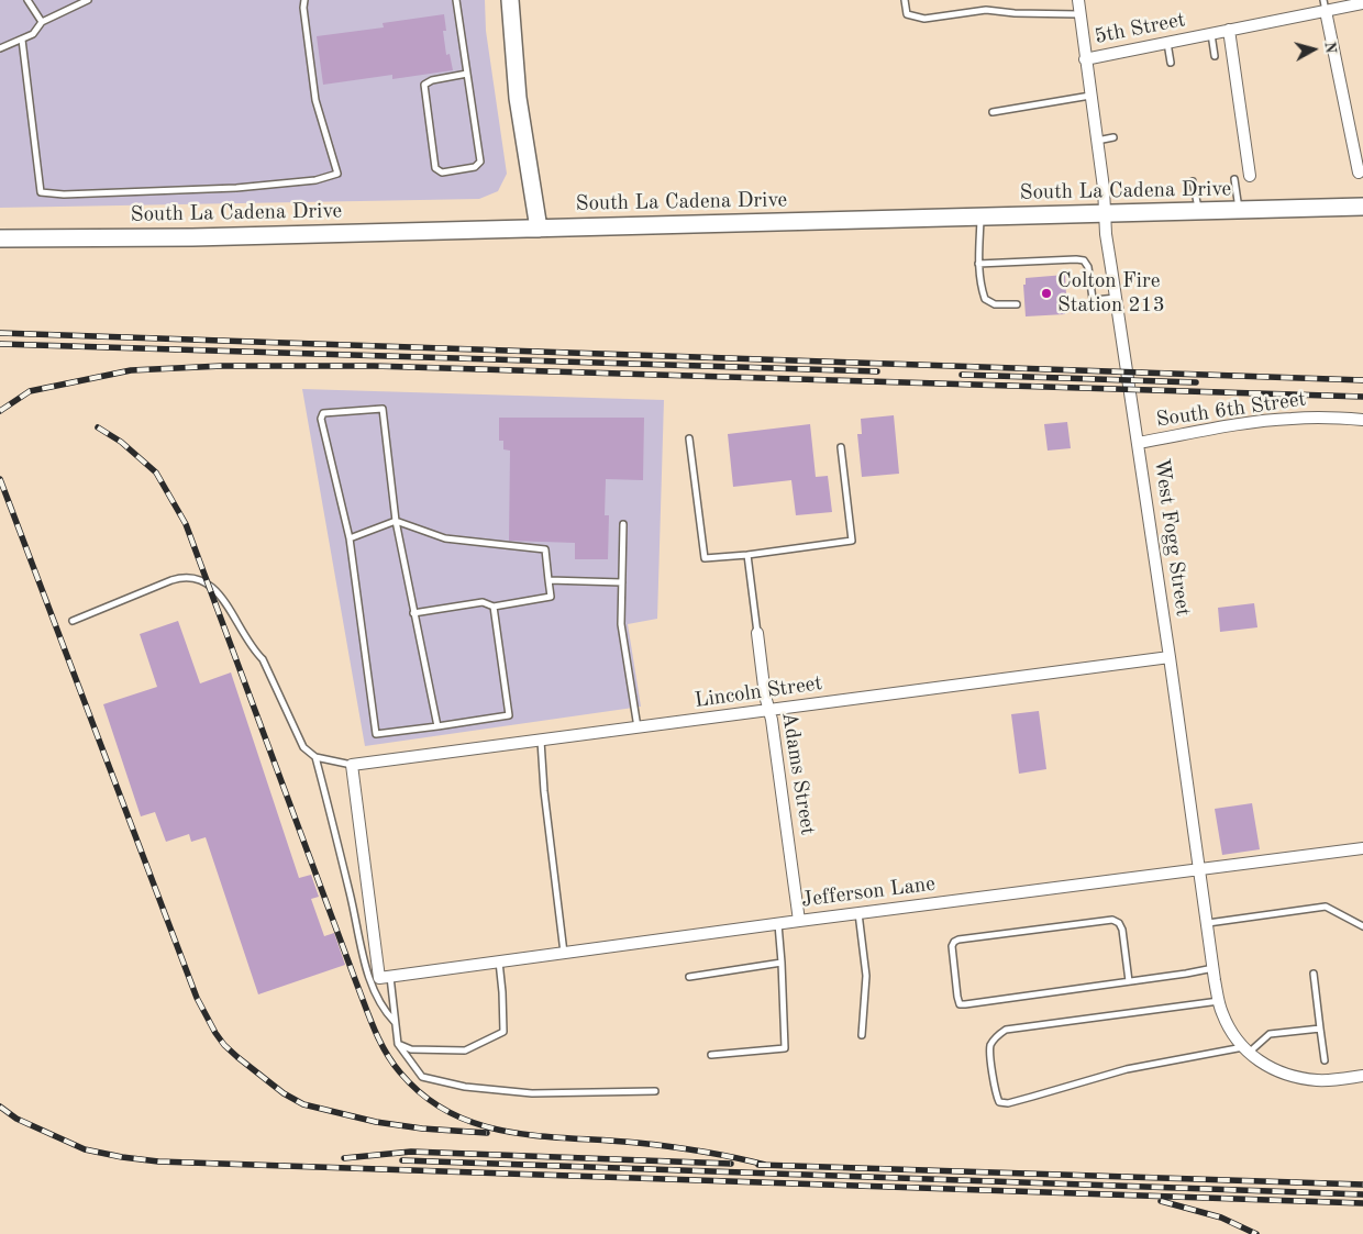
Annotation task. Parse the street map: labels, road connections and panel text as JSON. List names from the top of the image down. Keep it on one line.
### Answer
{"streets":{"main road":["South La Cadena Drive"],"street":["5th Street","South 6th Street","West Fogg Street","Lincoln Street","Adams Street","Jefferson Lane"]},"crossings":[["5th Street","West Fogg Street"],["South La Cadena Drive","West Fogg Street"],["South 6th Street","West Fogg Street"],["West Fogg Street","Lincoln Street"],["West Fogg Street","Jefferson Lane"],["Lincoln Street","Adams Street"],["Adams Street","Jefferson Lane"]],"places":["Colton Fire Station 213"],"north":"right"}
